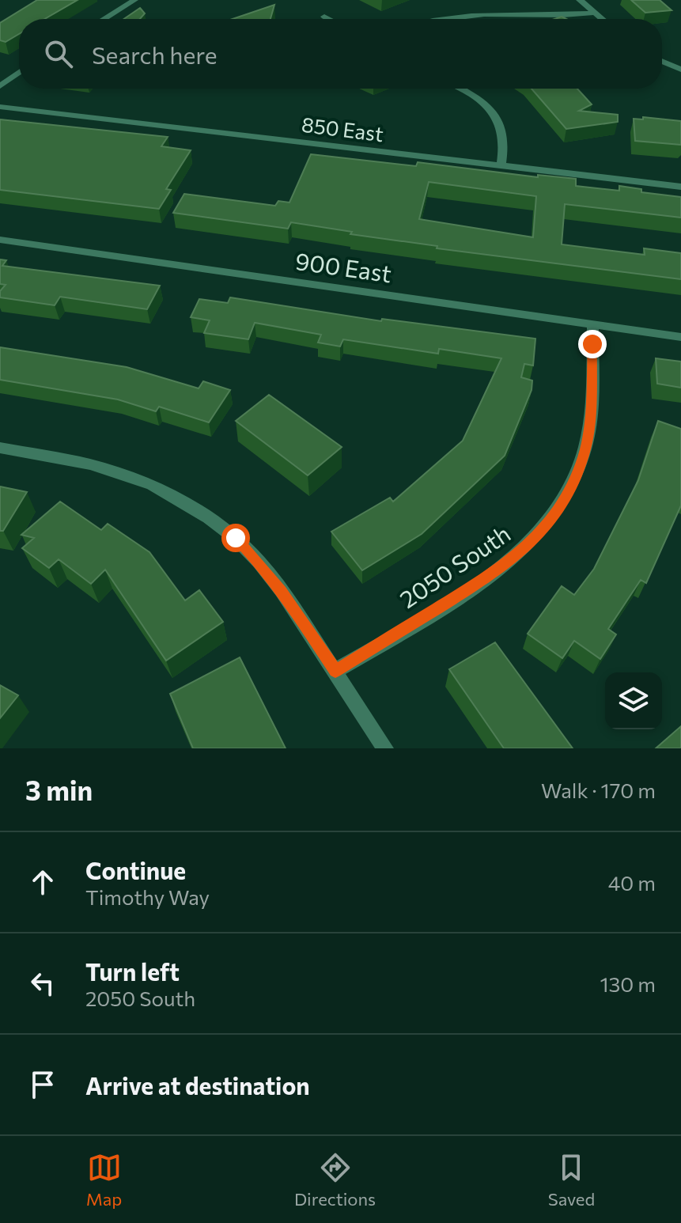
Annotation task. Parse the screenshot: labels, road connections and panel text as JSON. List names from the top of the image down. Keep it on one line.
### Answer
{"streets":{"street":["850 East","900 East","2050 South"]},"crossings":[["900 East","2050 South"]],"page":{"search":"Search here","heading":["3 min","Walk · 170 m"],"list":[["Continue","Timothy Way","40 m"],["Turn left","2050 South","130 m"],"Arrive at destination"],"nav":["Map","Directions","Saved"]}}
